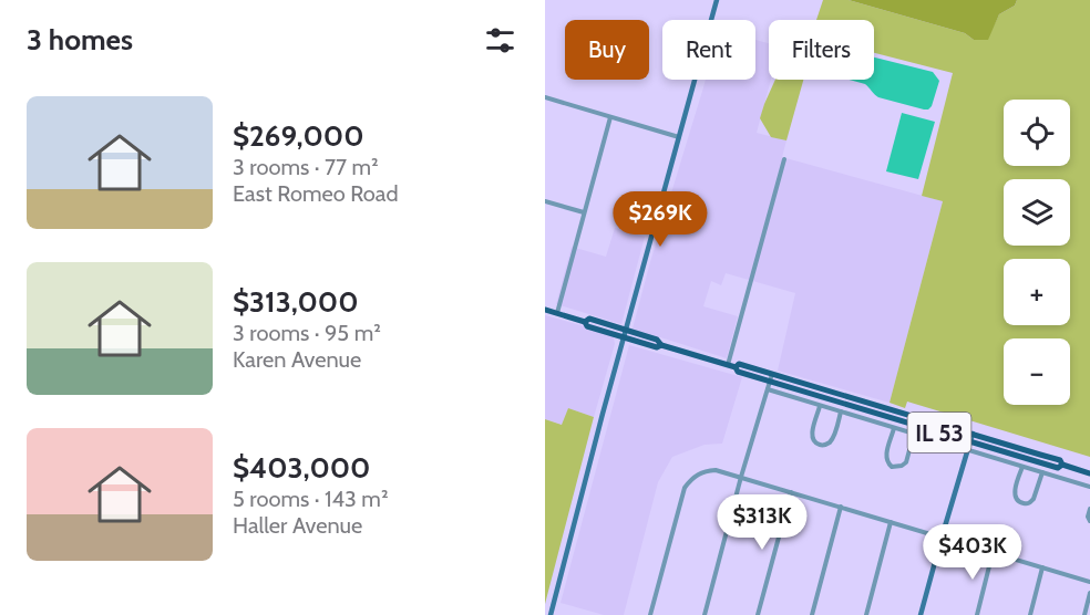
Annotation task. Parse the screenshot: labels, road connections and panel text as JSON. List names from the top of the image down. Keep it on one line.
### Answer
{"streets":{"main road":["IL 53"]},"page":{"heading":"3 homes","chip":["Buy","Rent","Filters"],"list":[{"name":"$269,000","note":"3 rooms · 77 m² · East Romeo Road"},{"name":"$313,000","note":"3 rooms · 95 m² · Karen Avenue"},{"name":"$403,000","note":"5 rooms · 143 m² · Haller Avenue"}],"map_buttons":["+","−"],"price":["$269K","$313K","$403K"]}}
